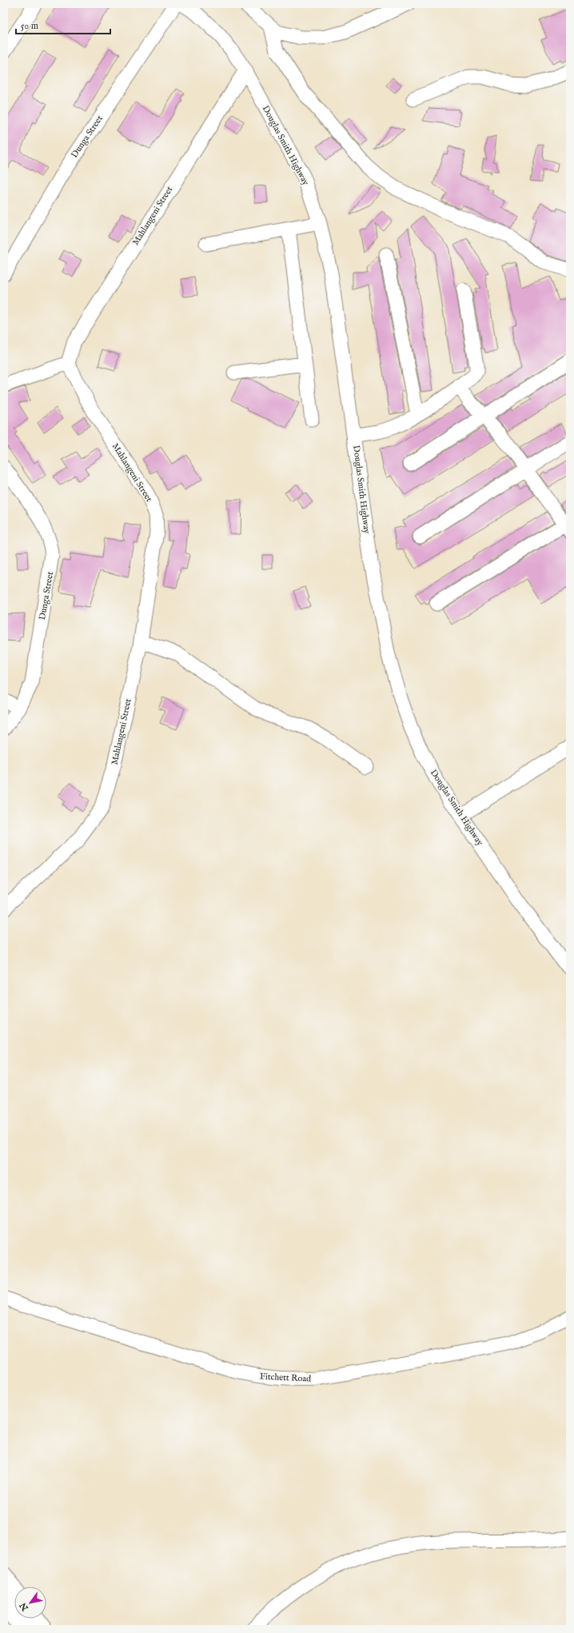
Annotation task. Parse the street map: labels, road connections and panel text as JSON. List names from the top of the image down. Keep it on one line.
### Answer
{"streets":{"street":["Dunga Street","Douglas Smith Highway","Mahlangeni Street","Fitchett Road"]},"crossings":[["Douglas Smith Highway","Mahlangeni Street"]],"scale_bar":"50 m","north":"bottom left"}
